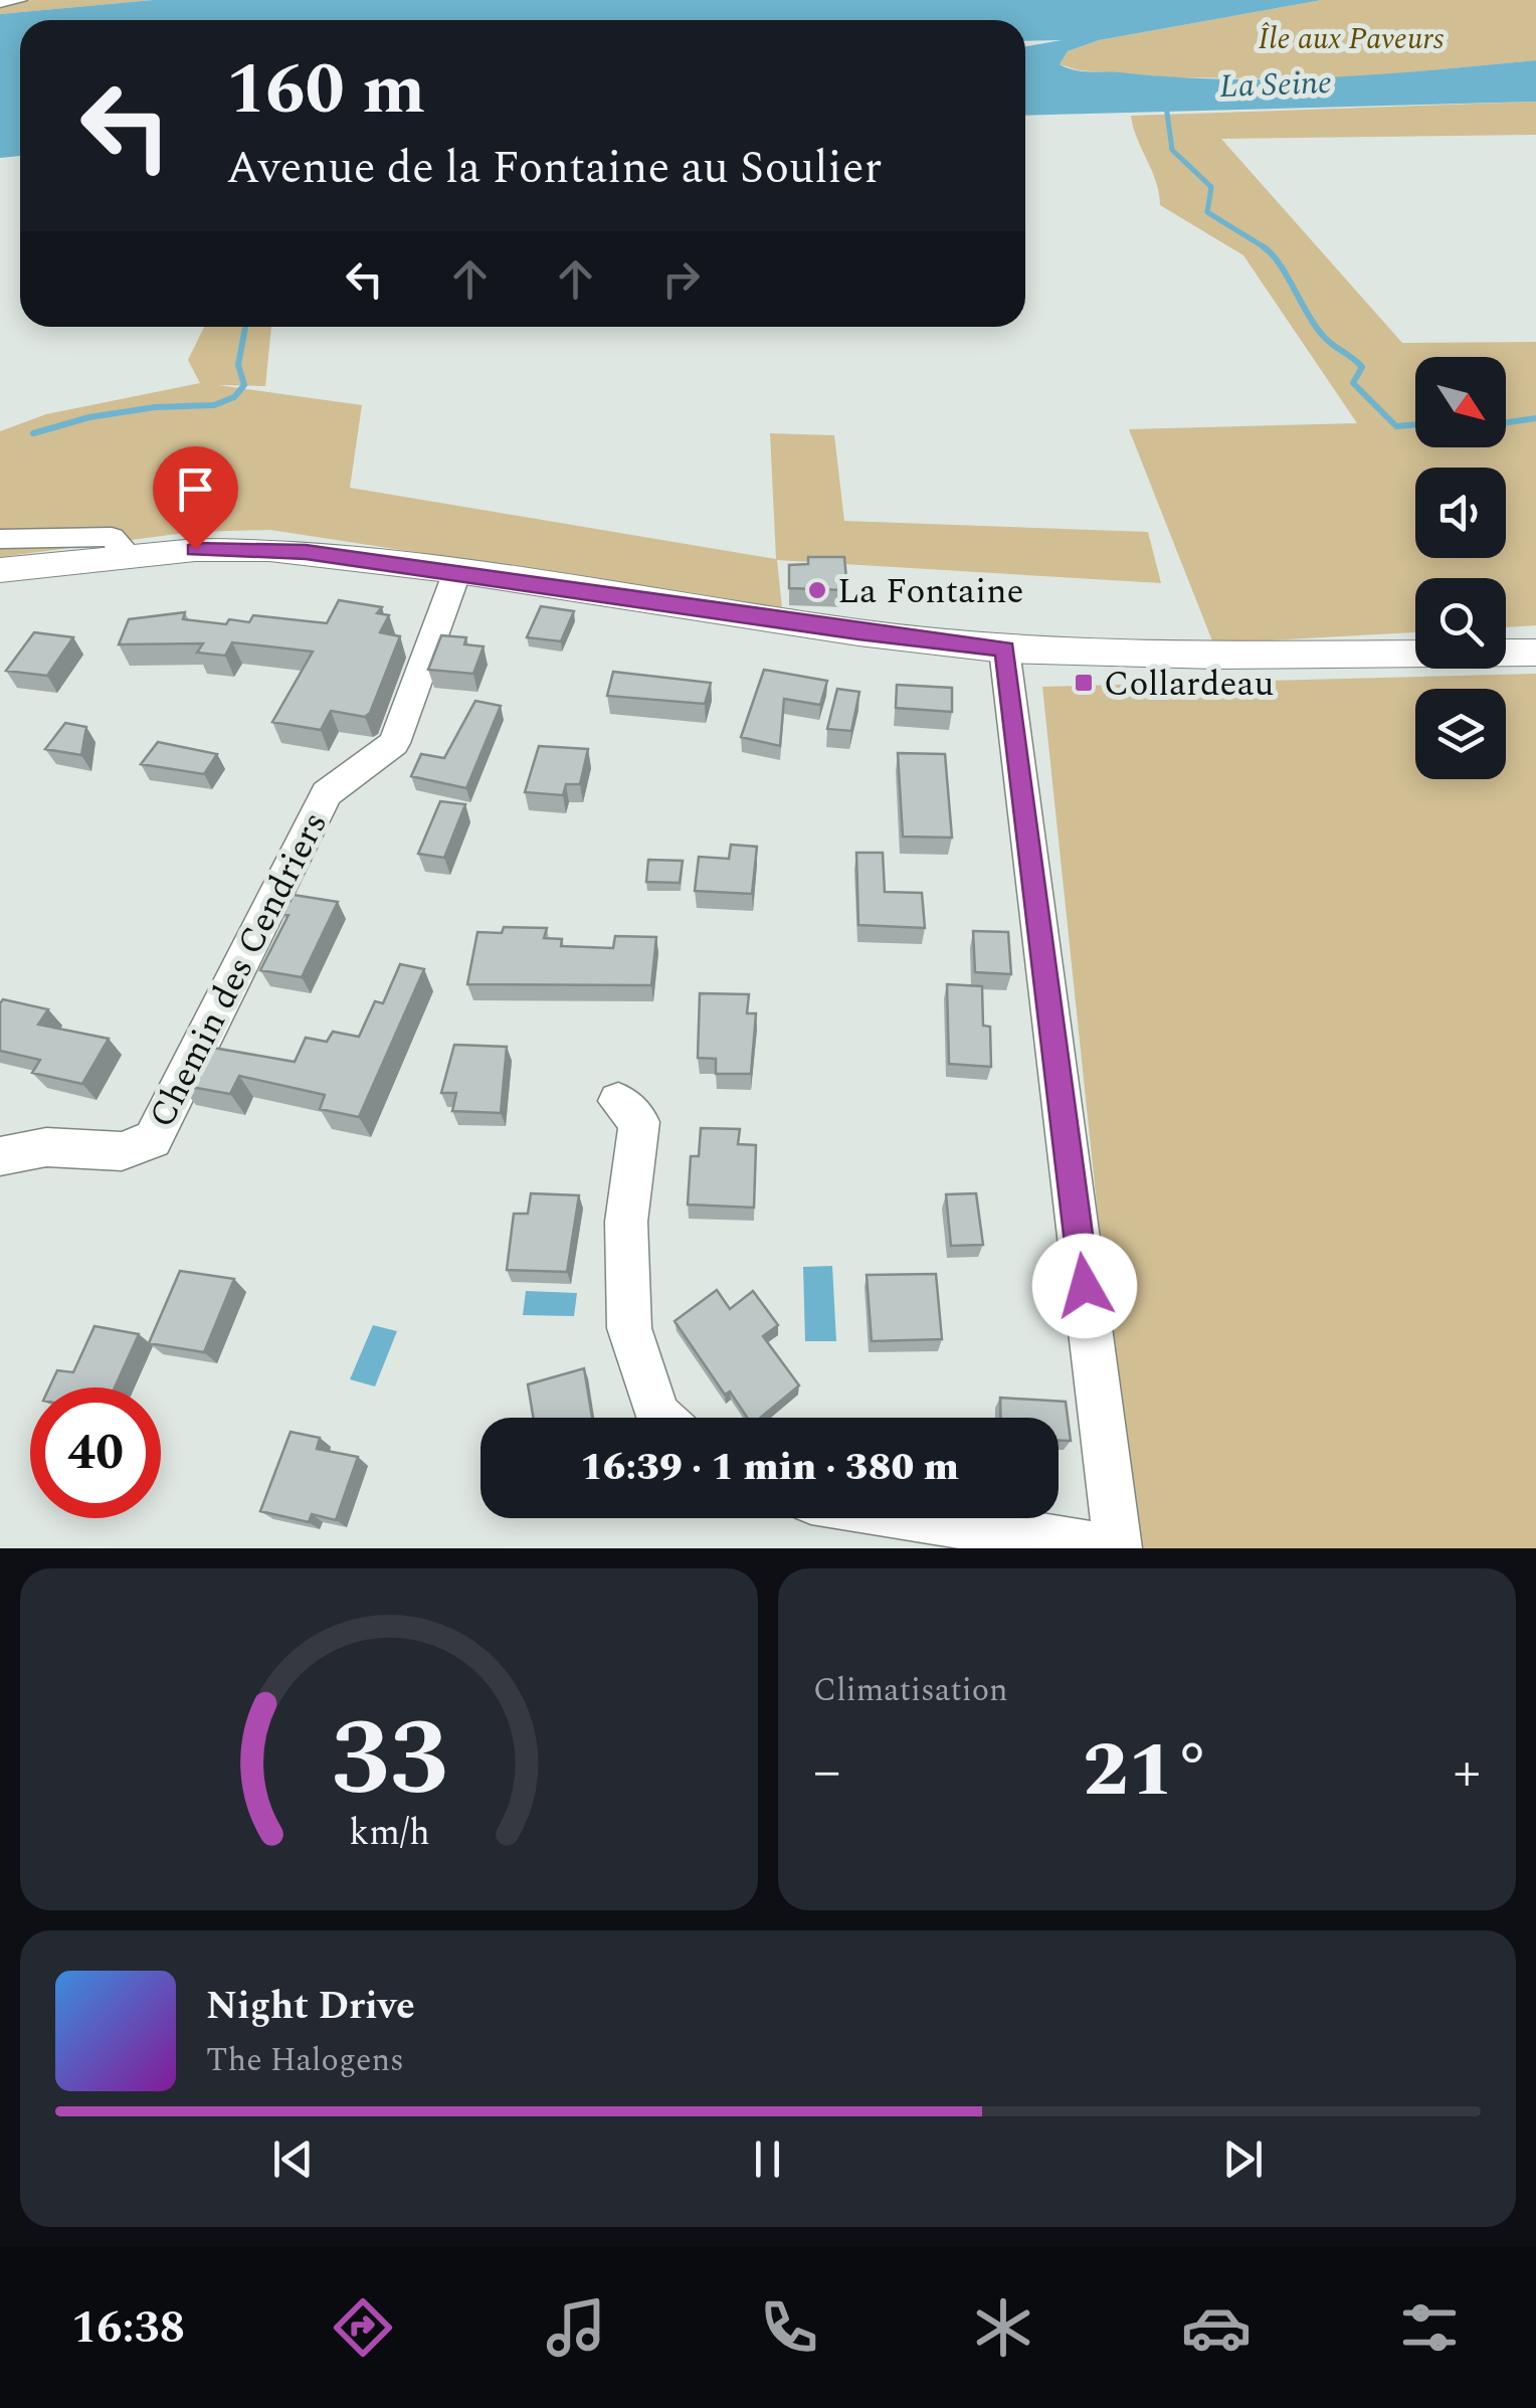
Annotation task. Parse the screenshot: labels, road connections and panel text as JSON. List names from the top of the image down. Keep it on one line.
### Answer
{"streets":{"street":["Chemin des Cendriers"]},"water":["La Seine"],"parks":["Île aux Paveurs"],"places":{"other":["La Fontaine"],"transit":["Collardeau"]},"north":"bottom right","page":{"turn":["160 m","Avenue de la Fontaine au Soulier"],"limit":"40","trip":"16:39 · 1 min · 380 m","tile":"Climatisation","heat":["−","21°","+"],"song":["Night Drive","The Halogens"],"tabs":"16:38","gauge":["33","km/h"]}}
